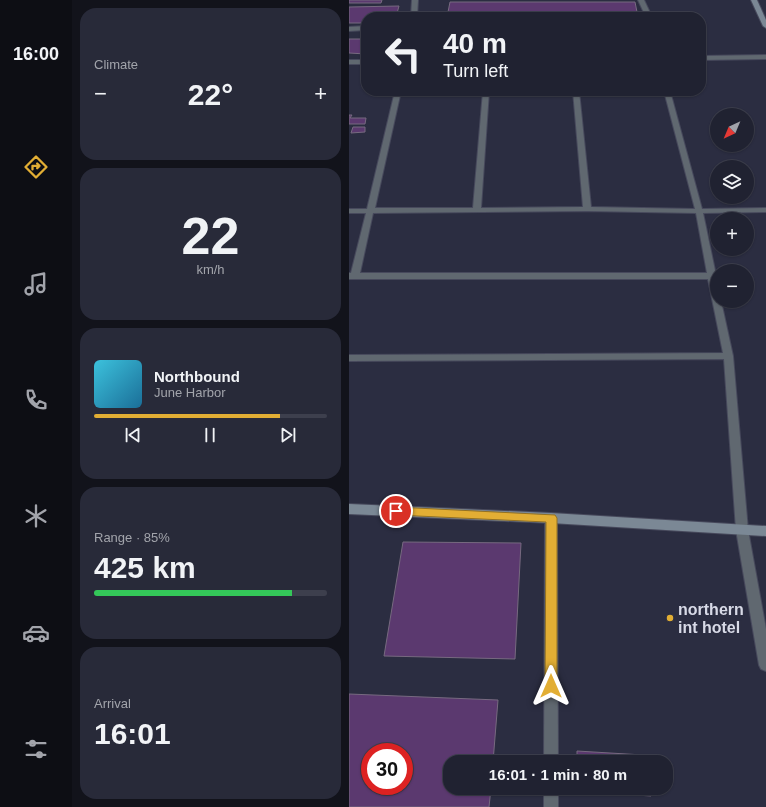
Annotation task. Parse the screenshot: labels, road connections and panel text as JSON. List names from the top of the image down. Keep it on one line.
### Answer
{"places":["northern int hotel"],"north":"bottom left","page":{"tabs":"16:00","tile":["Climate",["22","km/h"],["Range · 85%","425 km"],["Arrival","16:01"]],"turn":["40 m","Turn left"],"heat":["−","22°","+"],"map_buttons":["+","−"],"song":["Northbound","June Harbor"],"limit":"30","trip":"16:01 · 1 min · 80 m"}}
